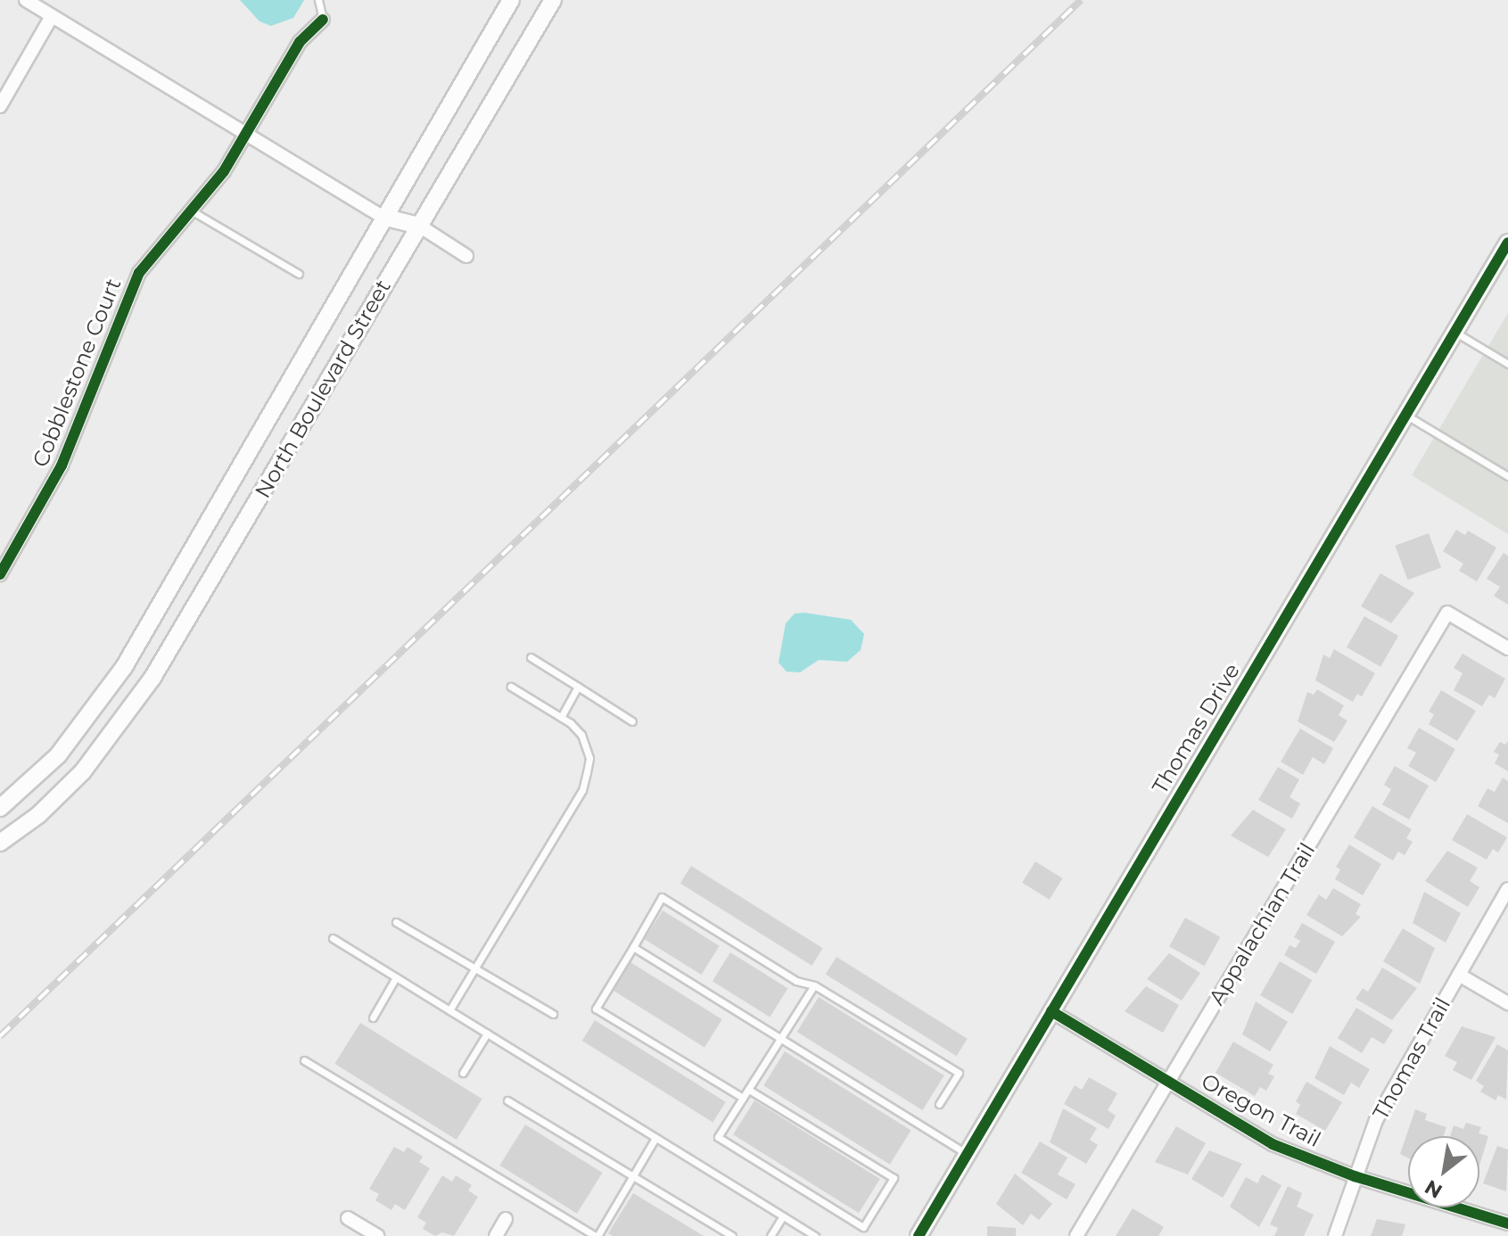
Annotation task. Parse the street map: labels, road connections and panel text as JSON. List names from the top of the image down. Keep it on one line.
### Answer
{"streets":{"main road":["North Boulevard Street","Thomas Drive"],"street":["Cobblestone Court","Appalachian Trail","Thomas Trail","Oregon Trail"]},"crossings":[["Thomas Drive","Oregon Trail"],["Appalachian Trail","Oregon Trail"],["Thomas Trail","Oregon Trail"]],"north":"bottom left"}
